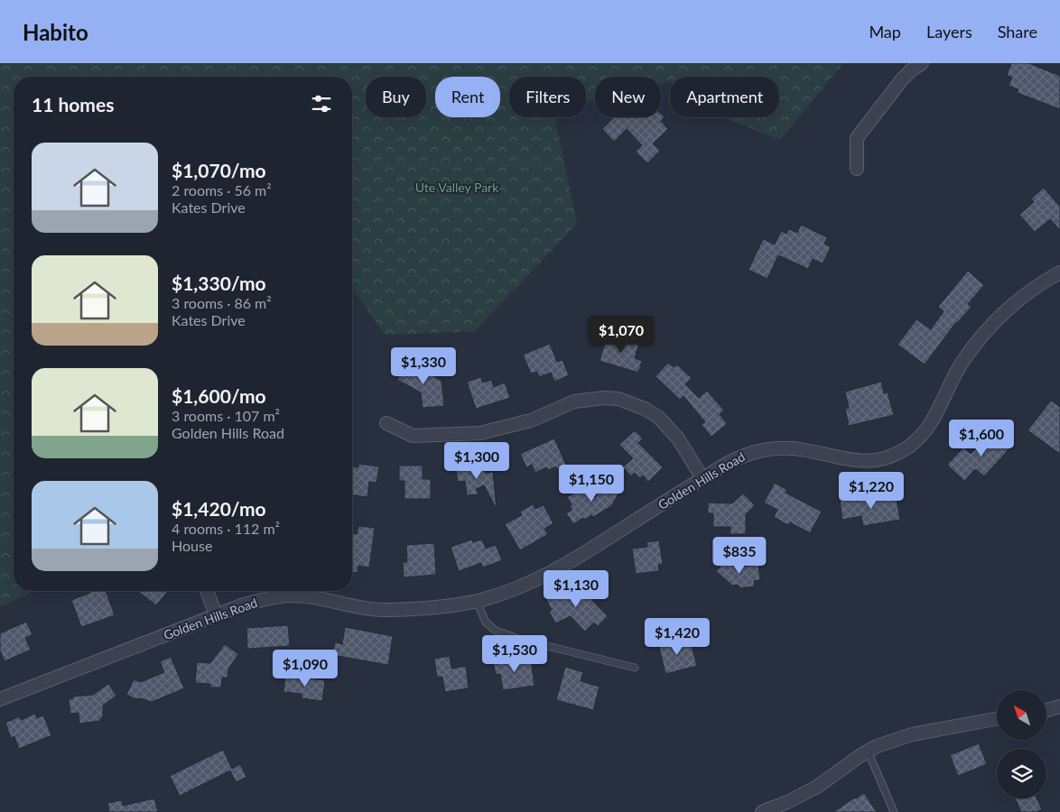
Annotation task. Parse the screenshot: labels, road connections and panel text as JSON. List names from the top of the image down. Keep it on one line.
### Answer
{"streets":{"street":["Golden Hills Road"]},"parks":["Ute Valley Park"],"north":"top left","page":{"header":"Habito","nav":["Map","Layers","Share"],"chip":["Buy","Rent","Filters","New","Apartment"],"heading":"11 homes","list":[{"name":"$1,070/mo","note":"2 rooms · 56 m² · Kates Drive"},{"name":"$1,330/mo","note":"3 rooms · 86 m² · Kates Drive"},{"name":"$1,600/mo","note":"3 rooms · 107 m² · Golden Hills Road"},{"name":"$1,420/mo","note":"4 rooms · 112 m² · House"}],"price":["$1,070","$1,330","$1,600","$1,300","$1,150","$1,220","$835","$1,130","$1,420","$1,530","$1,090"]}}
